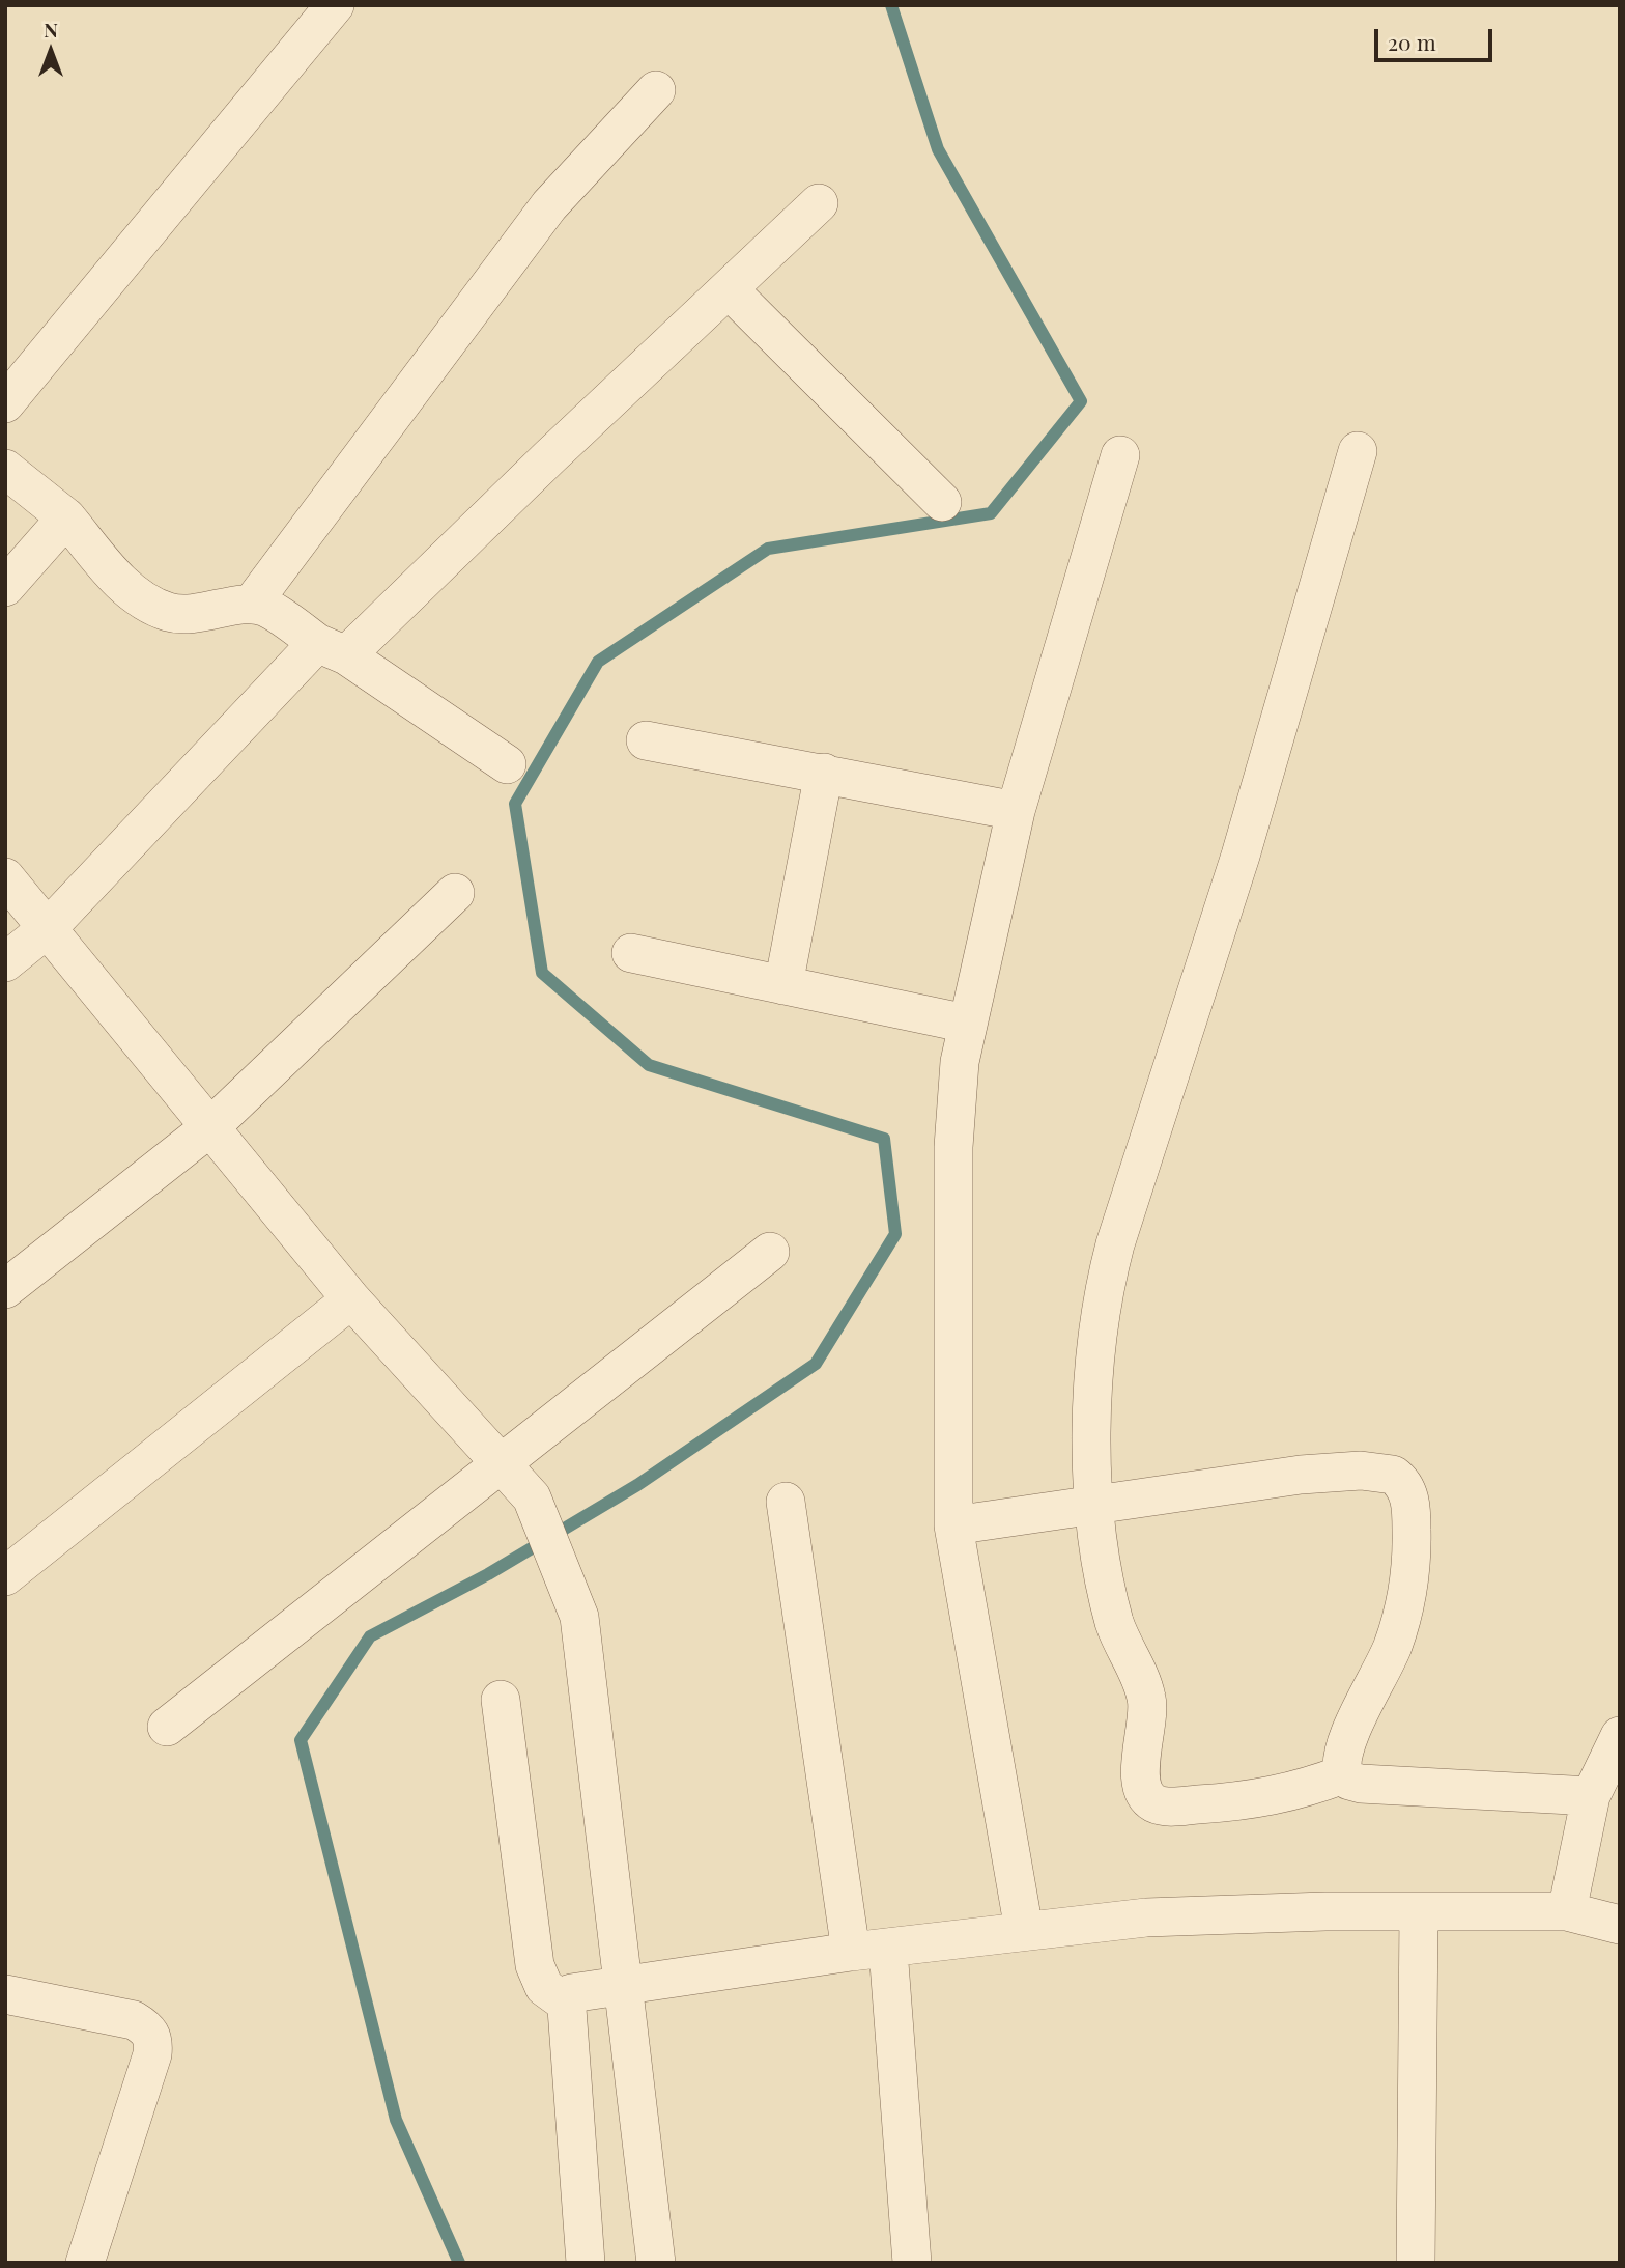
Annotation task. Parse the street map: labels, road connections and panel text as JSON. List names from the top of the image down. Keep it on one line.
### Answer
{"scale_bar":"20 m","north":"top"}
